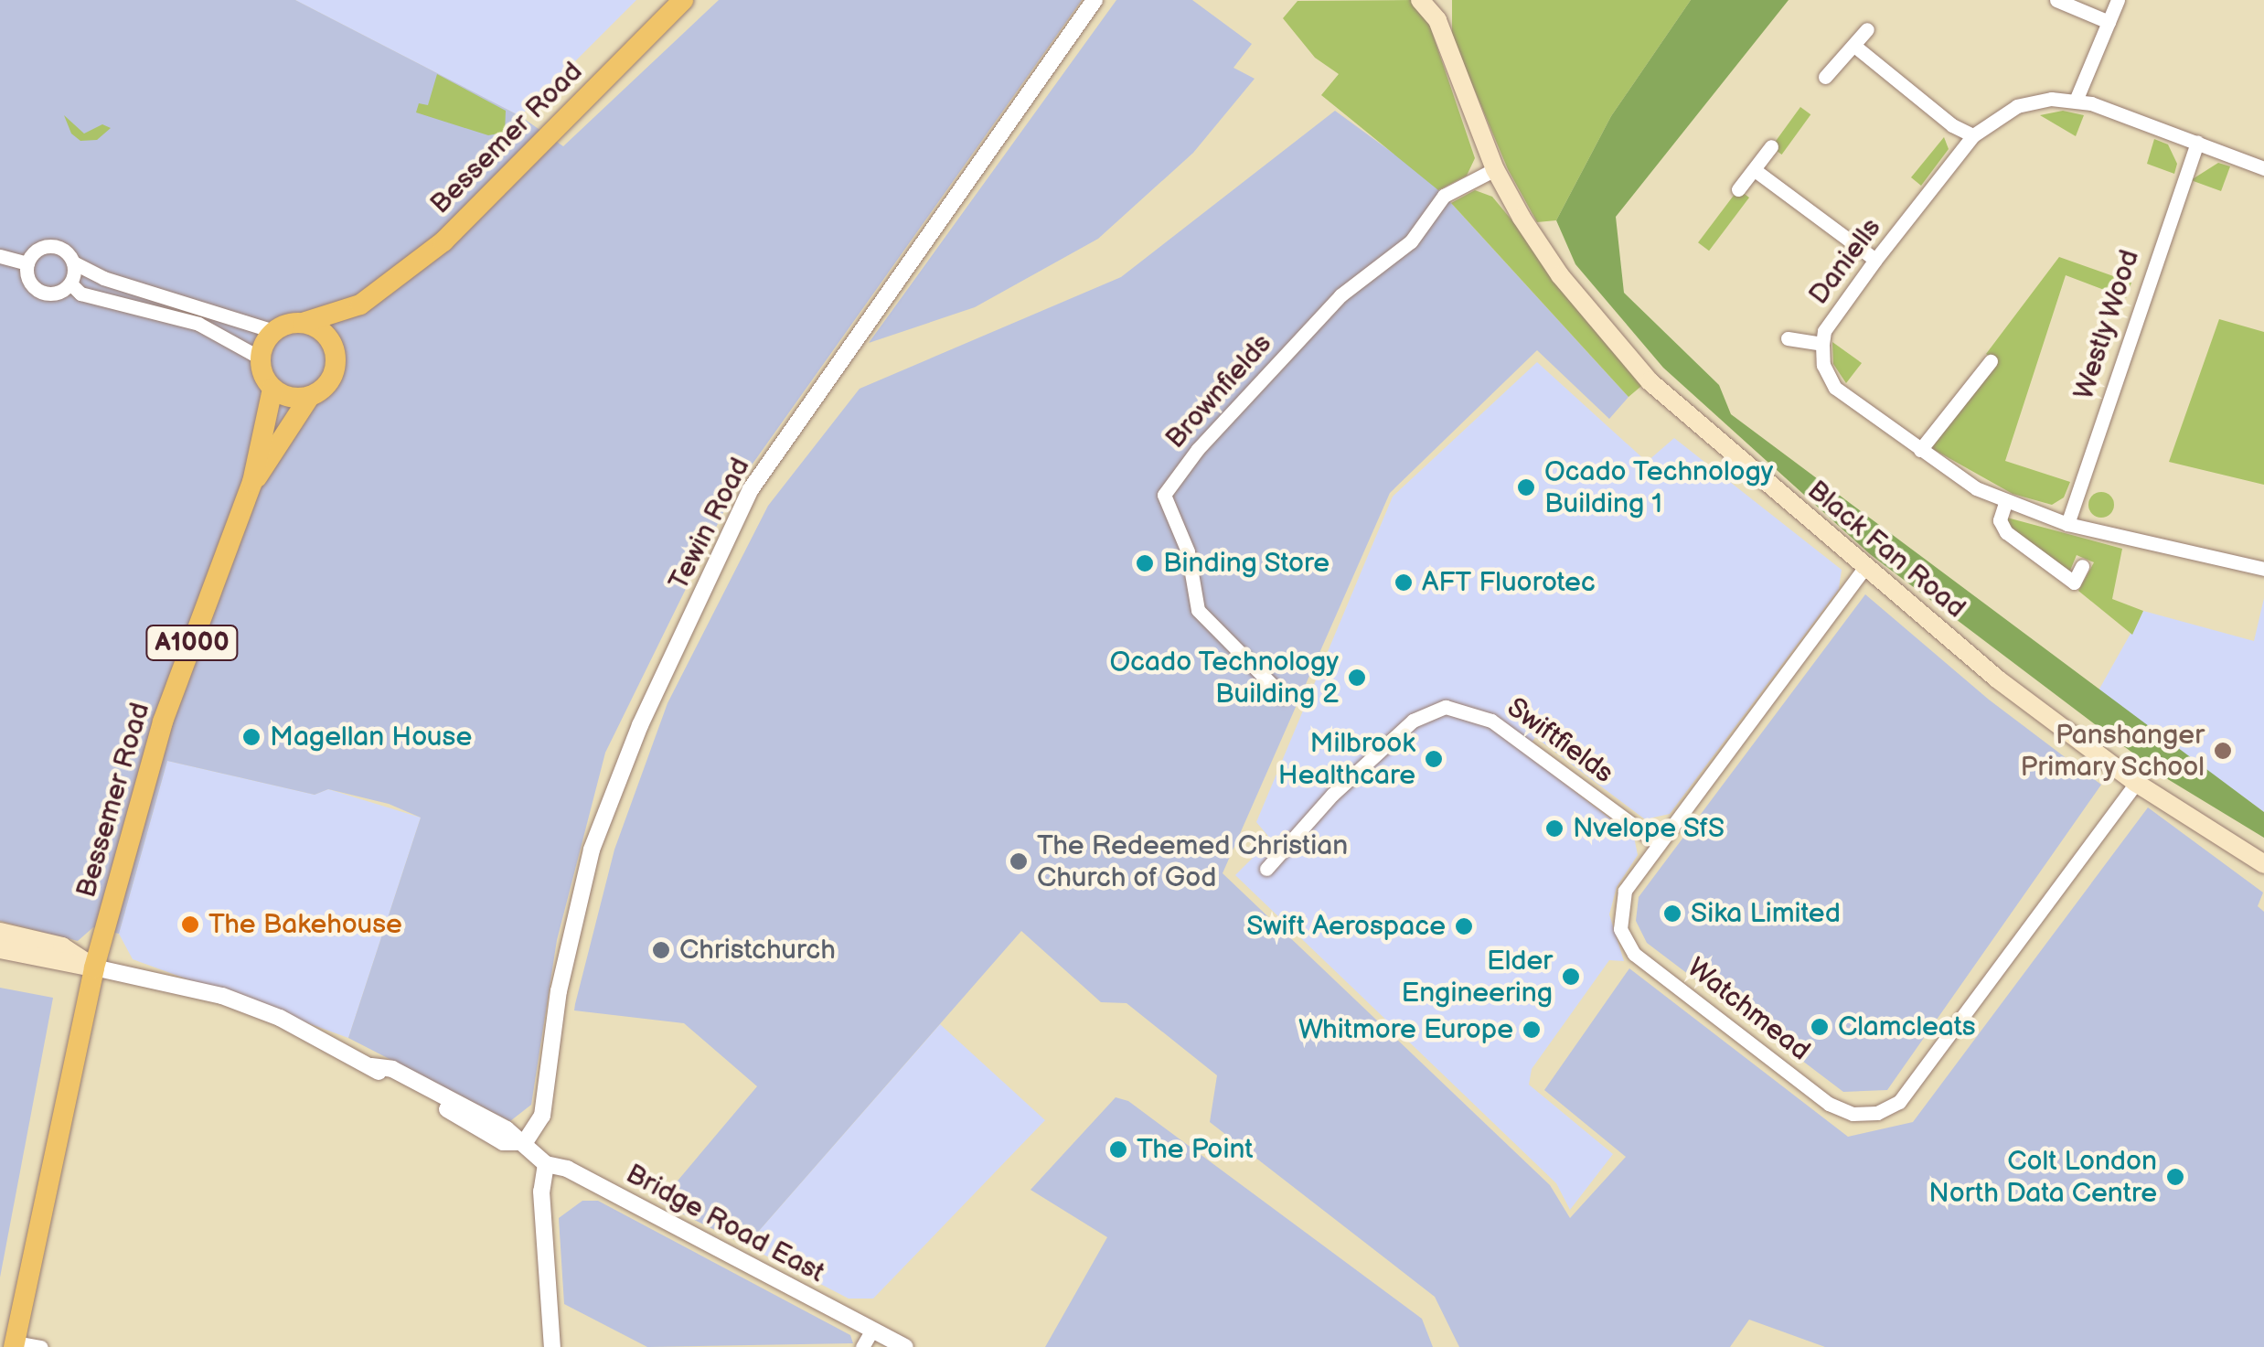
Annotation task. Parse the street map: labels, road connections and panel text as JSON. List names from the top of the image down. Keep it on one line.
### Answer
{"streets":{"main road":["Bessemer Road","Black Fan Road","A1000"],"street":["Daniells","Westly Wood","Brownfields","Tewin Road","Swiftfields","Watchmead","Bridge Road East"]},"crossings":[["Bessemer Road","A1000"],["Daniells","Westly Wood"],["Brownfields","Black Fan Road"],["Tewin Road","Bridge Road East"],["Black Fan Road","Watchmead"],["Swiftfields","Watchmead"]],"places":["Ocado Technology Building 1","Binding Store","AFT Fluorotec","Ocado Technology Building 2","Magellan House","Panshanger Primary School","Milbrook Healthcare","Nvelope SfS","The Redeemed Christian Church of God","Sika Limited","The Bakehouse","Swift Aerospace","Christchurch","Elder Engineering","Clamcleats","Whitmore Europe","The Point","Colt London North Data Centre"]}
